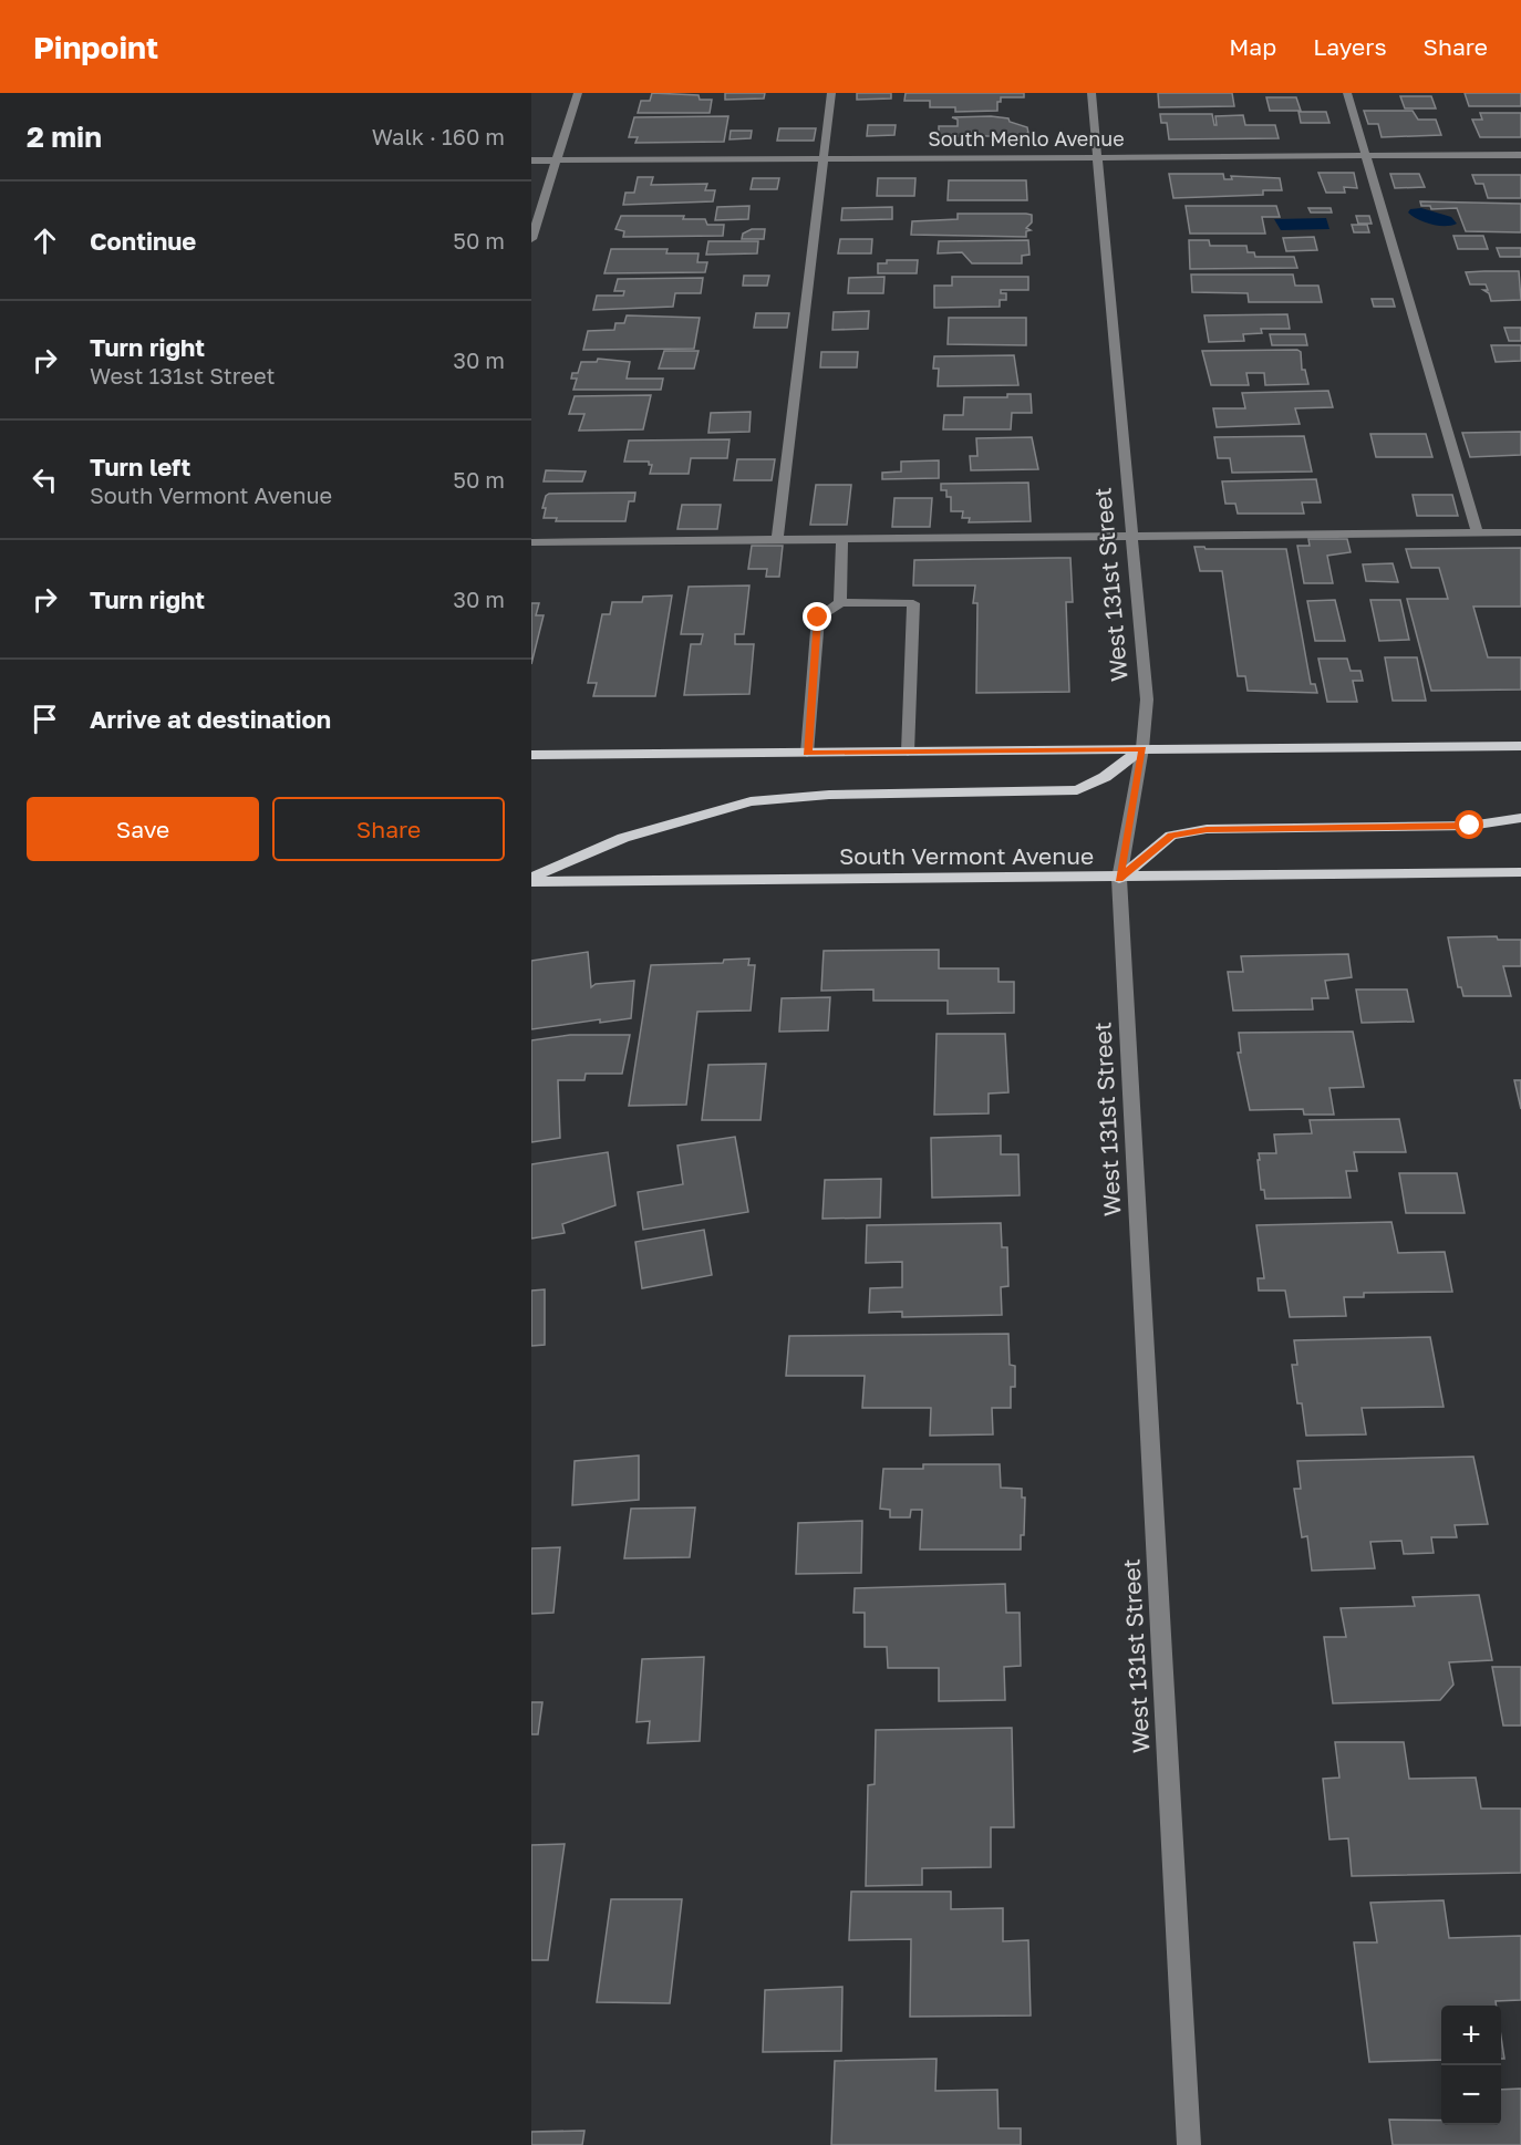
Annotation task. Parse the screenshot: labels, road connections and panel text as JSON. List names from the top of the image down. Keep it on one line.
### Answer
{"streets":{"main road":["South Vermont Avenue"],"street":["South Menlo Avenue","West 131st Street"]},"crossings":[["South Menlo Avenue","West 131st Street"],["West 131st Street","South Vermont Avenue"]],"page":{"header":"Pinpoint","nav":["Map","Layers","Share"],"heading":["2 min","Walk · 160 m"],"list":[["Continue","50 m"],["Turn right","West 131st Street","30 m"],["Turn left","South Vermont Avenue","50 m"],["Turn right","30 m"],"Arrive at destination"],"buttons":["Save","Share"],"map_buttons":["+","−"]}}
